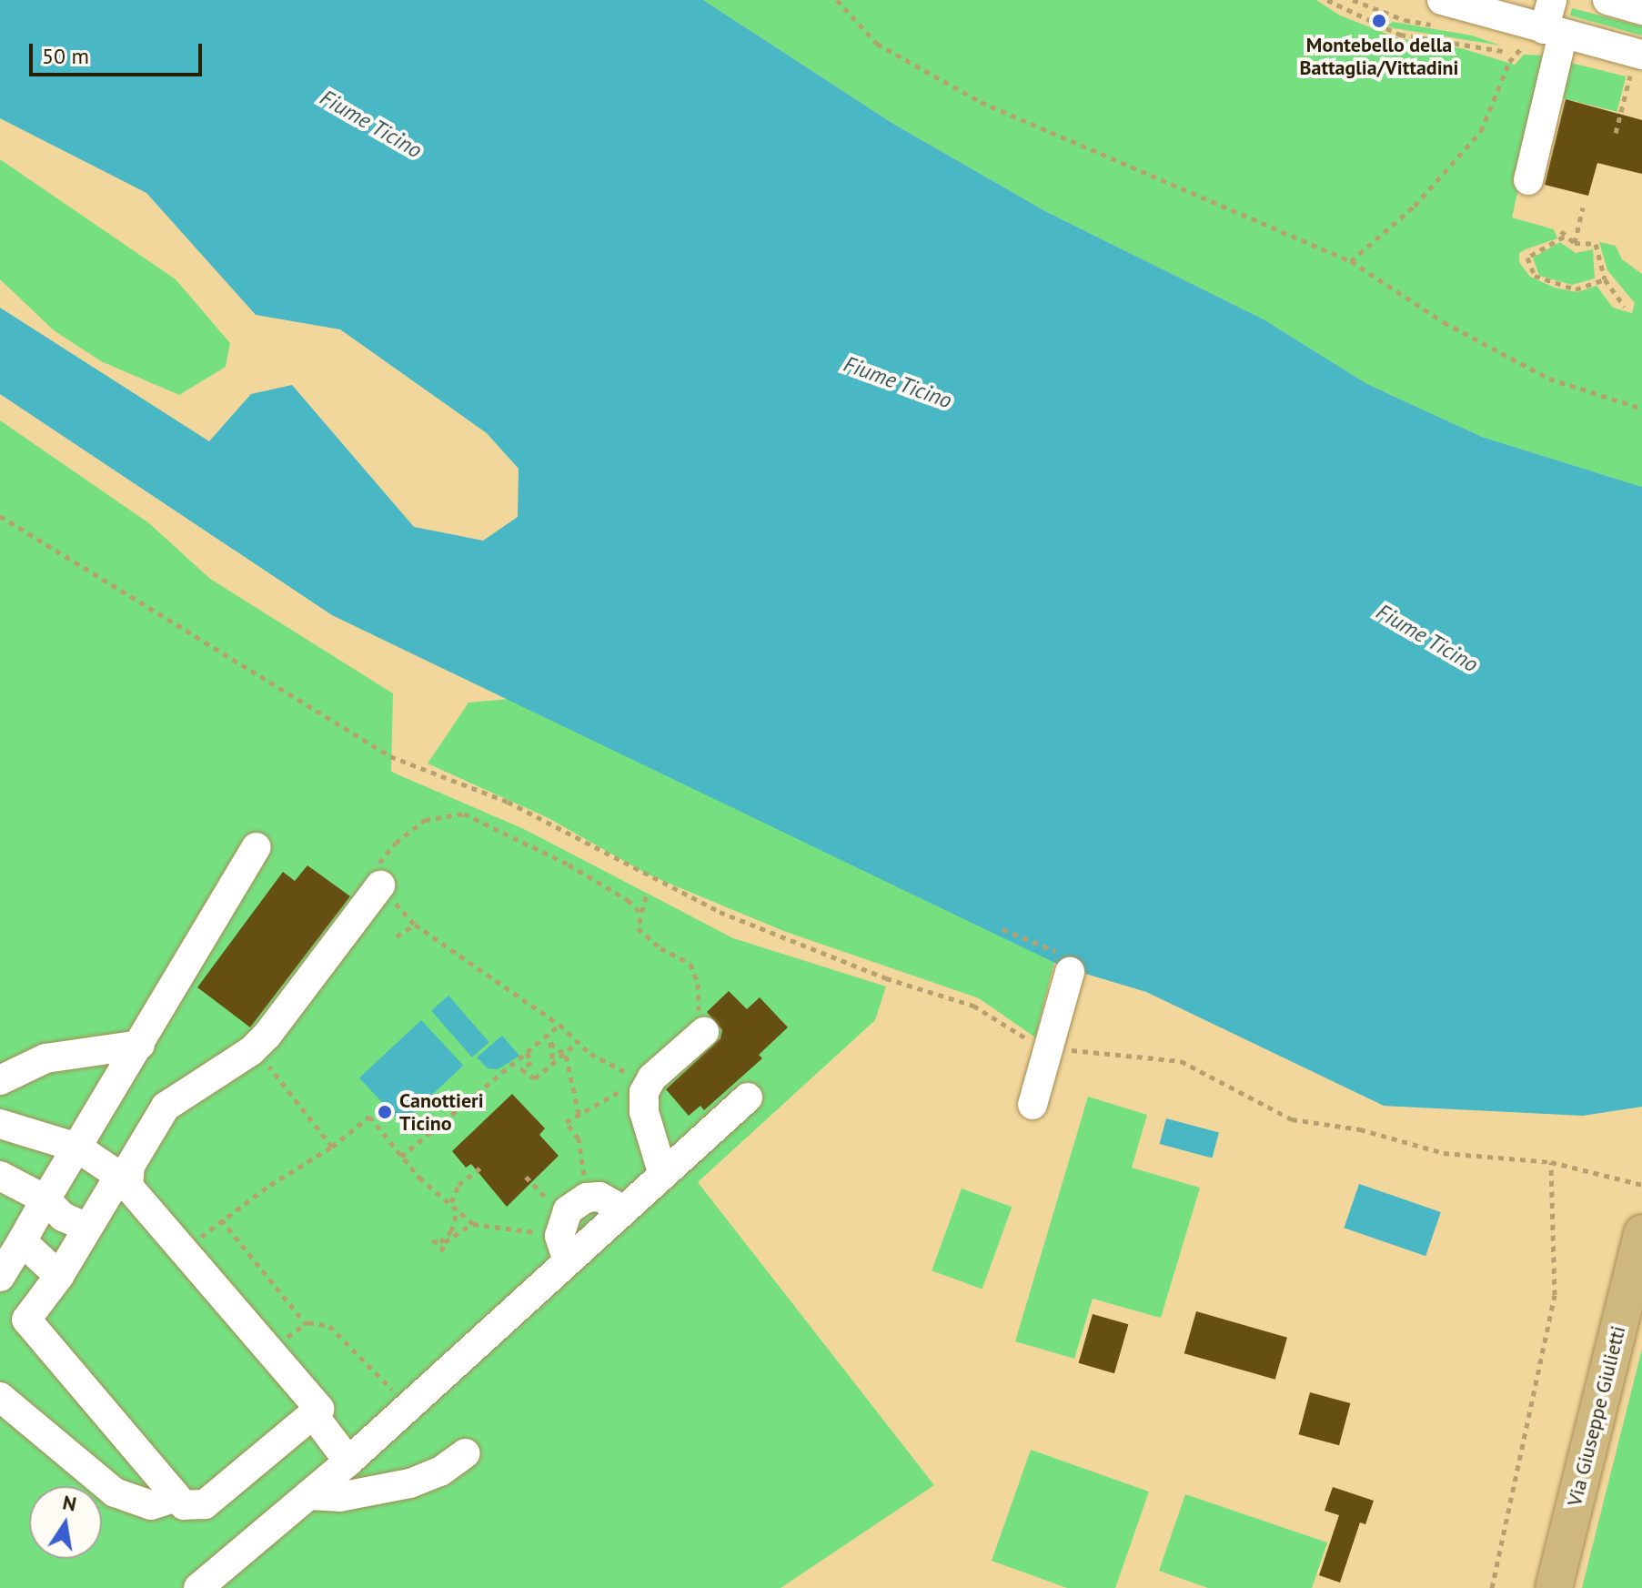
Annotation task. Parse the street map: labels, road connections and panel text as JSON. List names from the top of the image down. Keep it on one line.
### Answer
{"streets":{"main road":["Via Giuseppe Giulietti"]},"water":["Fiume Ticino"],"places":["Montebello della Battaglia/Vittadini","Canottieri Ticino"],"scale_bar":"50 m","north":"top"}
